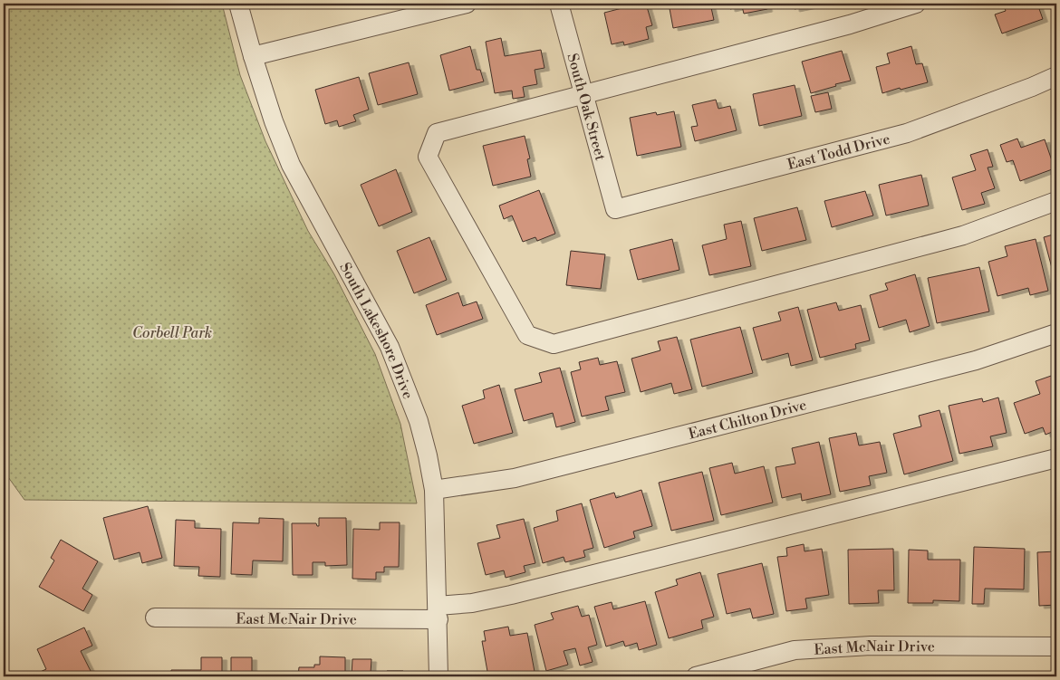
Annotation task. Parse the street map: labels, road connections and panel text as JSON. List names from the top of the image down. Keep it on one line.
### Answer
{"streets":{"street":["South Oak Street","East Todd Drive","South Lakeshore Drive","East Chilton Drive","East McNair Drive"]},"crossings":[["South Oak Street","East Todd Drive"],["South Lakeshore Drive","East Chilton Drive"],["South Lakeshore Drive","East McNair Drive"]],"parks":["Corbell Park"]}
